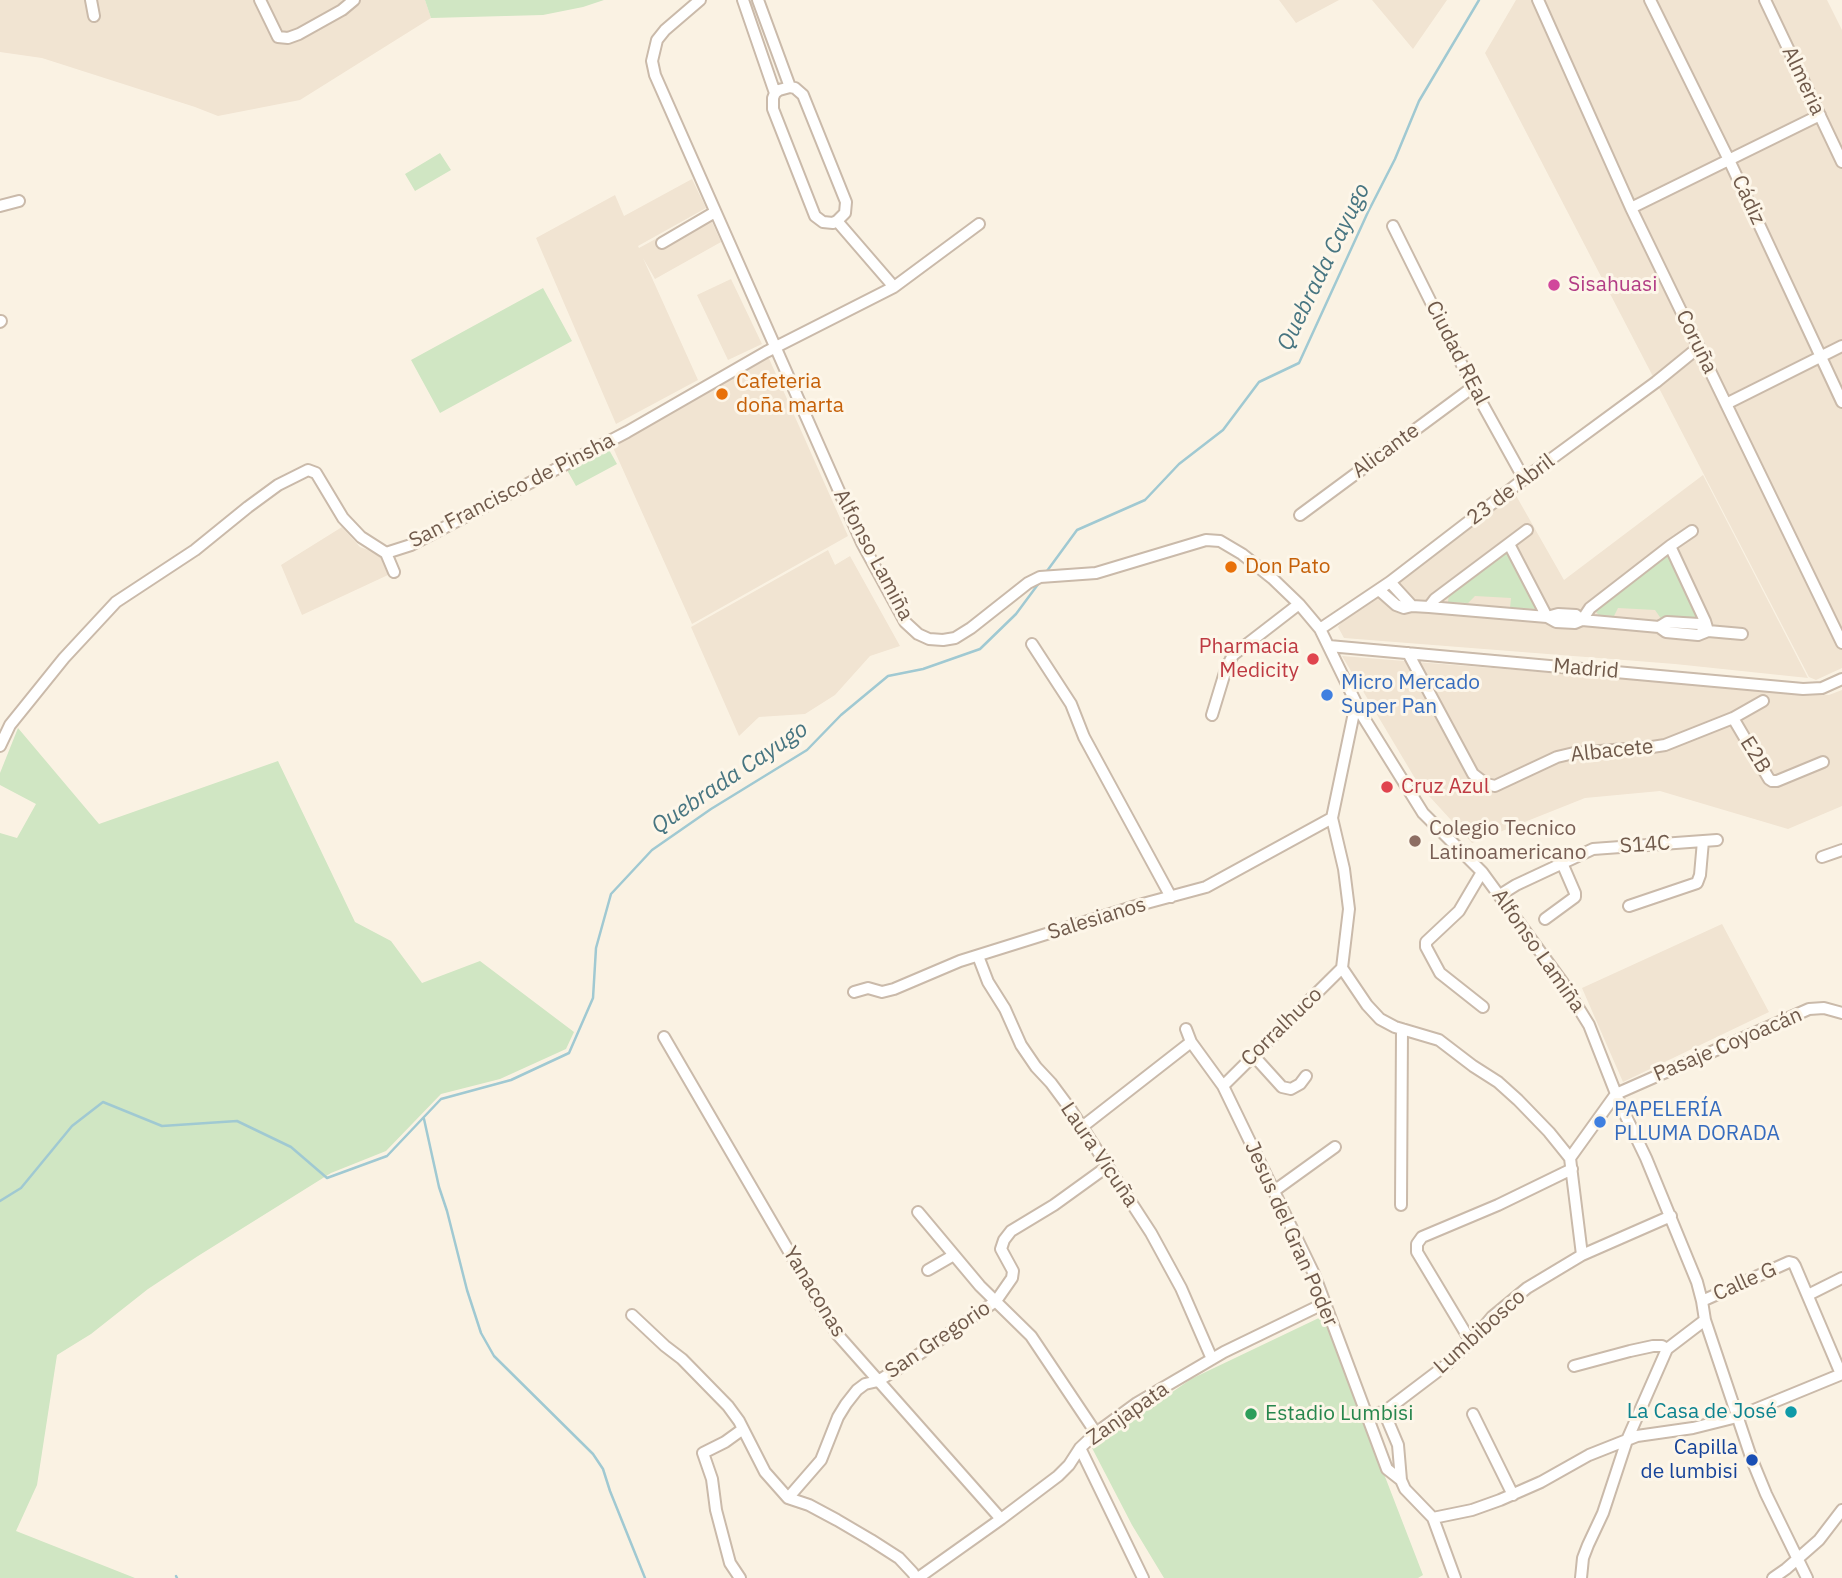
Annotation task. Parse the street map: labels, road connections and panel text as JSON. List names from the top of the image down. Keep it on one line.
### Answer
{"streets":{"street":["Almeria","Cádiz","Coruña","Ciudad REal","Alicante","23 de Abril","San Francisco de Pinsha","Alfonso Lamiña","Madrid","Albacete","E2B","S14C","Salesianos","Corralhuco","Pasaje Coyoacán","Laura Vicuña","Jesus del Gran Poder","Calle G","Yanaconas","Lumbibosco","San Gregorio","Zanjapata"]},"crossings":[["Coruña","23 de Abril"],["Ciudad REal","Alicante"],["Ciudad REal","23 de Abril"],["23 de Abril","Alfonso Lamiña"],["San Francisco de Pinsha","Alfonso Lamiña"],["Alfonso Lamiña","Madrid"],["Alfonso Lamiña","S14C"],["Alfonso Lamiña","Pasaje Coyoacán"],["Alfonso Lamiña","Calle G"],["Alfonso Lamiña","Lumbibosco"],["Madrid","Albacete"],["Albacete","E2B"],["Salesianos","Laura Vicuña"],["Corralhuco","Jesus del Gran Poder"],["Laura Vicuña","San Gregorio"],["Laura Vicuña","Zanjapata"],["Jesus del Gran Poder","Lumbibosco"],["Jesus del Gran Poder","Zanjapata"],["Yanaconas","San Gregorio"],["Yanaconas","Zanjapata"]],"water":["Quebrada Cayugo"],"places":["Sisahuasi","Cafeteria doña marta","Don Pato","Pharmacia Medicity","Micro Mercado Super Pan","Cruz Azul","Colegio Tecnico Latinoamericano","PAPELERÍA PLLUMA DORADA","La Casa de José","Estadio Lumbisi","Capilla de lumbisi"]}
